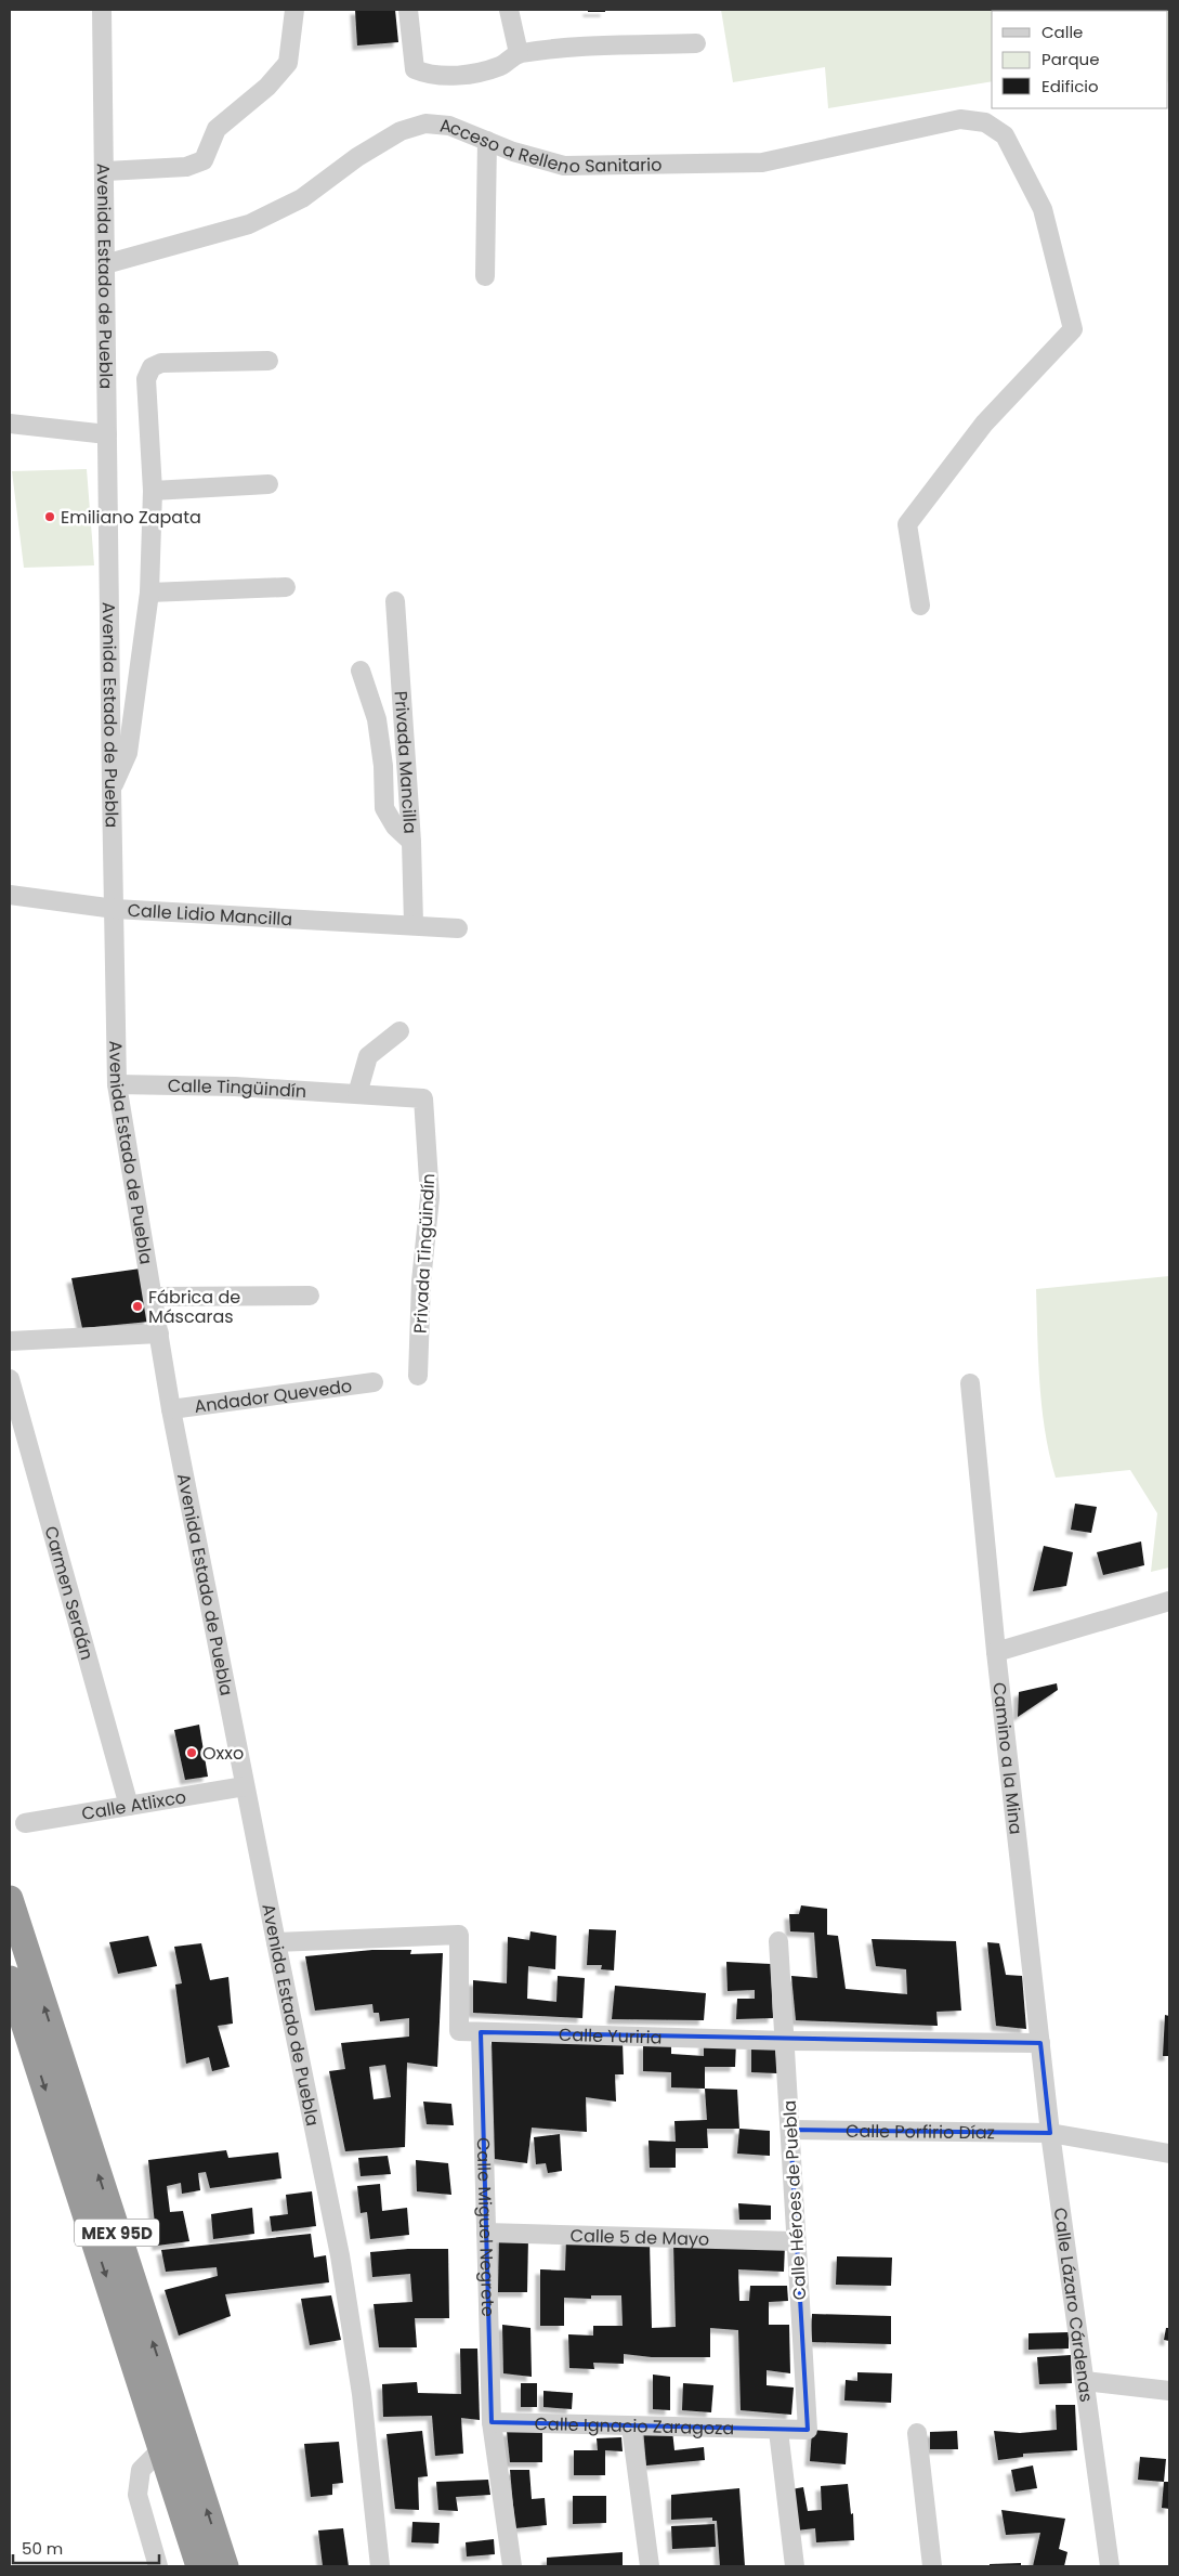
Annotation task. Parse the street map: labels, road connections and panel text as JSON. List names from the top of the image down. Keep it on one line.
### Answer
{"streets":{"highway":["MEX 95D"],"street":["Acceso a Relleno Sanitario","Avenida Estado de Puebla","Privada Mancilla","Calle Lidio Mancilla","Calle Tingüindín","Privada Tingüindín","Andador Quevedo","Carmen Serdán","Camino a la Mina","Calle Atlixco","Calle Yuriria","Calle Porfirio Díaz","Calle Héroes de Puebla","Calle Miguel Negrete","Calle 5 de Mayo","Calle Lázaro Cárdenas","Calle Ignacio Zaragoza"]},"crossings":[["Acceso a Relleno Sanitario","Avenida Estado de Puebla"],["Avenida Estado de Puebla","Calle Lidio Mancilla"],["Avenida Estado de Puebla","Calle Tingüindín"],["Avenida Estado de Puebla","Andador Quevedo"],["Avenida Estado de Puebla","Calle Atlixco"],["Avenida Estado de Puebla","Calle Yuriria"],["Privada Mancilla","Calle Lidio Mancilla"],["Calle Tingüindín","Privada Tingüindín"],["Carmen Serdán","Calle Atlixco"],["Camino a la Mina","Calle Yuriria"],["Camino a la Mina","Calle Lázaro Cárdenas"],["Calle Yuriria","Calle Héroes de Puebla"],["Calle Yuriria","Calle Miguel Negrete"],["Calle Yuriria","Calle Lázaro Cárdenas"],["Calle Porfirio Díaz","Calle Héroes de Puebla"],["Calle Porfirio Díaz","Calle Lázaro Cárdenas"],["Calle Héroes de Puebla","Calle 5 de Mayo"],["Calle Héroes de Puebla","Calle Ignacio Zaragoza"],["Calle Miguel Negrete","Calle 5 de Mayo"],["Calle Miguel Negrete","Calle Ignacio Zaragoza"]],"places":["Emiliano Zapata","Fábrica de Máscaras","Oxxo"],"legend":["Calle","Parque","Edificio"],"scale_bar":"50 m"}
